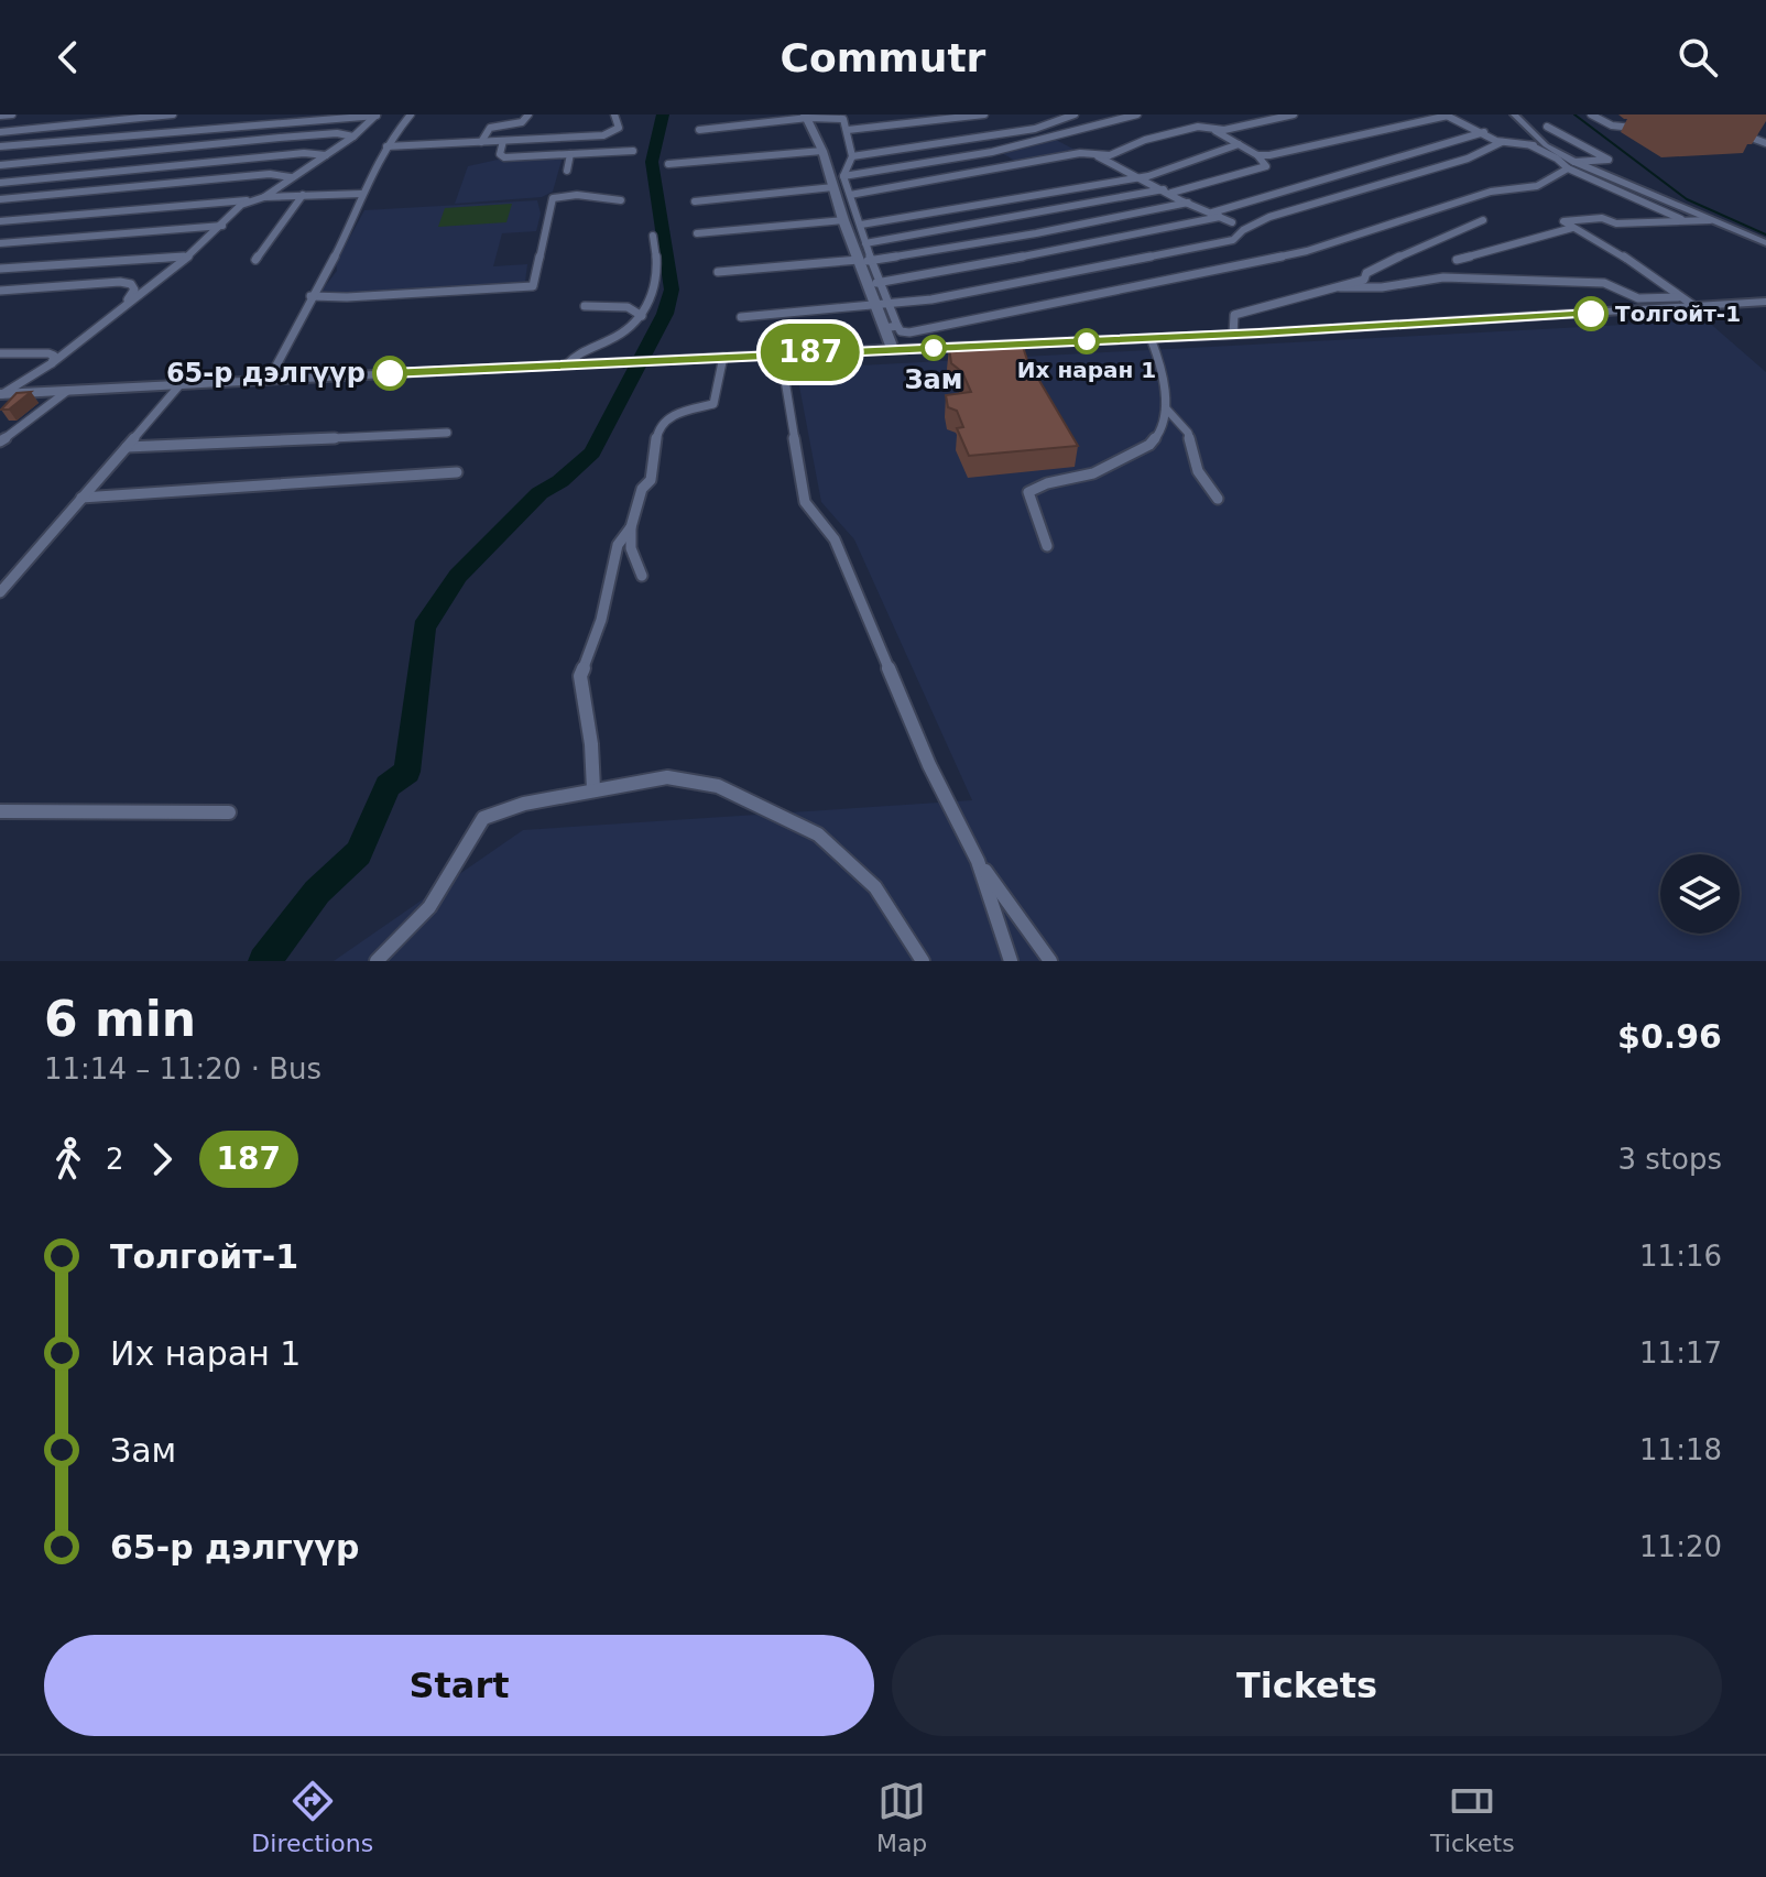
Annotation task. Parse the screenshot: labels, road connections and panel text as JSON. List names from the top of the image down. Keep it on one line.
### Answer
{"places":["Толгойт-1","Их наран 1","Зам","65-р дэлгүүр"],"lines":["bus line 187"],"page":{"header":"Commutr","on_map":"187","heading":["6 min","11:14 – 11:20 · Bus","$0.96"],"legs":["2","187","3 stops"],"list":[{"name":"Толгойт-1","value":"11:16"},{"name":"Их наран 1","value":"11:17"},{"name":"Зам","value":"11:18"},{"name":"65-р дэлгүүр","value":"11:20"}],"buttons":["Start","Tickets"],"tabs":["Directions","Map","Tickets"]}}
